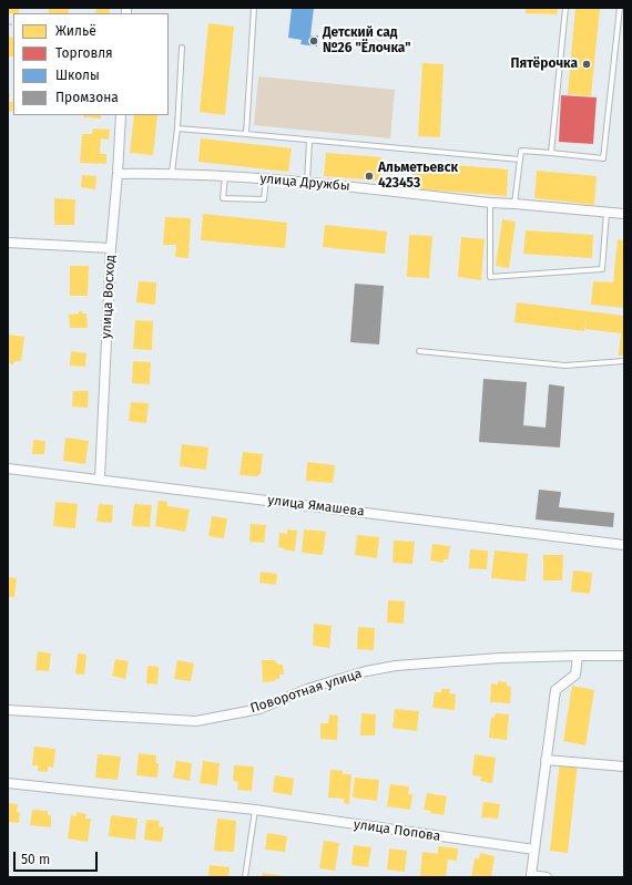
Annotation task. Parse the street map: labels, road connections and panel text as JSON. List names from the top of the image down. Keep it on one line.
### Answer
{"streets":{"street":["улица Дружбы","улица Восход","улица Ямашева","Поворотная улица","улица Попова"]},"crossings":[["улица Дружбы","улица Восход"],["улица Восход","улица Ямашева"]],"places":["Детский сад №26 \"Ёлочка\"","Пятёрочка","Альметьевск 423453"],"legend":["Жильё","Торговля","Школы","Промзона"],"scale_bar":"50 m"}
